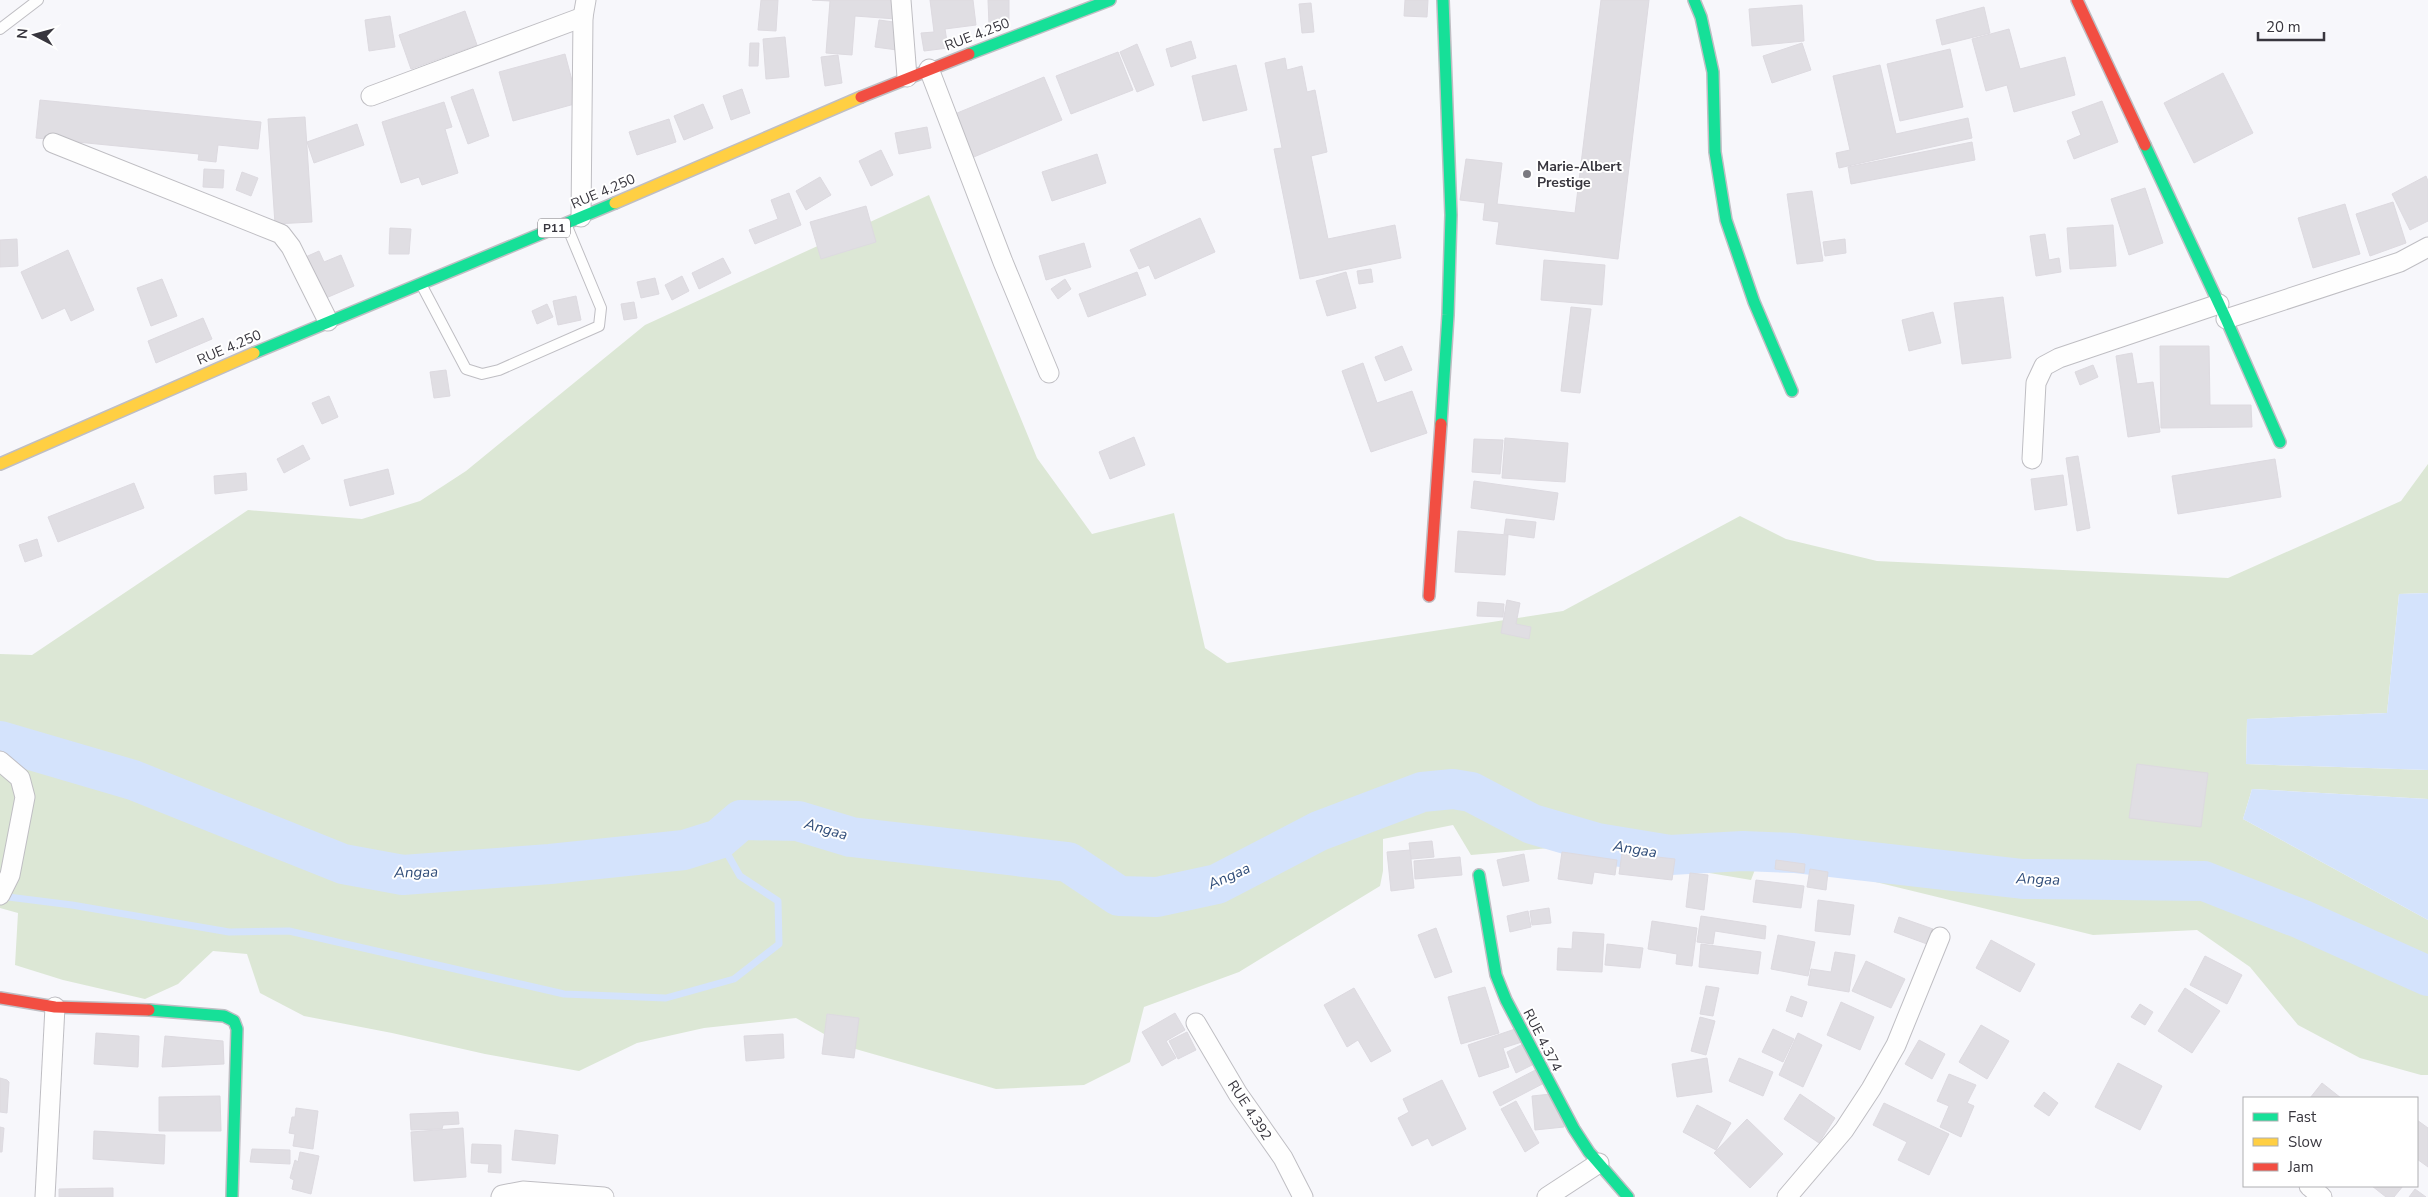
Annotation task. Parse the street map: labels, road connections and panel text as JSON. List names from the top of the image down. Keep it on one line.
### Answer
{"streets":{"street":["RUE 4.250","P11","RUE 4.374","RUE 4.392"]},"water":["Angaa"],"places":["Marie-Albert Prestige"],"legend":["Fast","Slow","Jam"],"scale_bar":"20 m","north":"left"}
